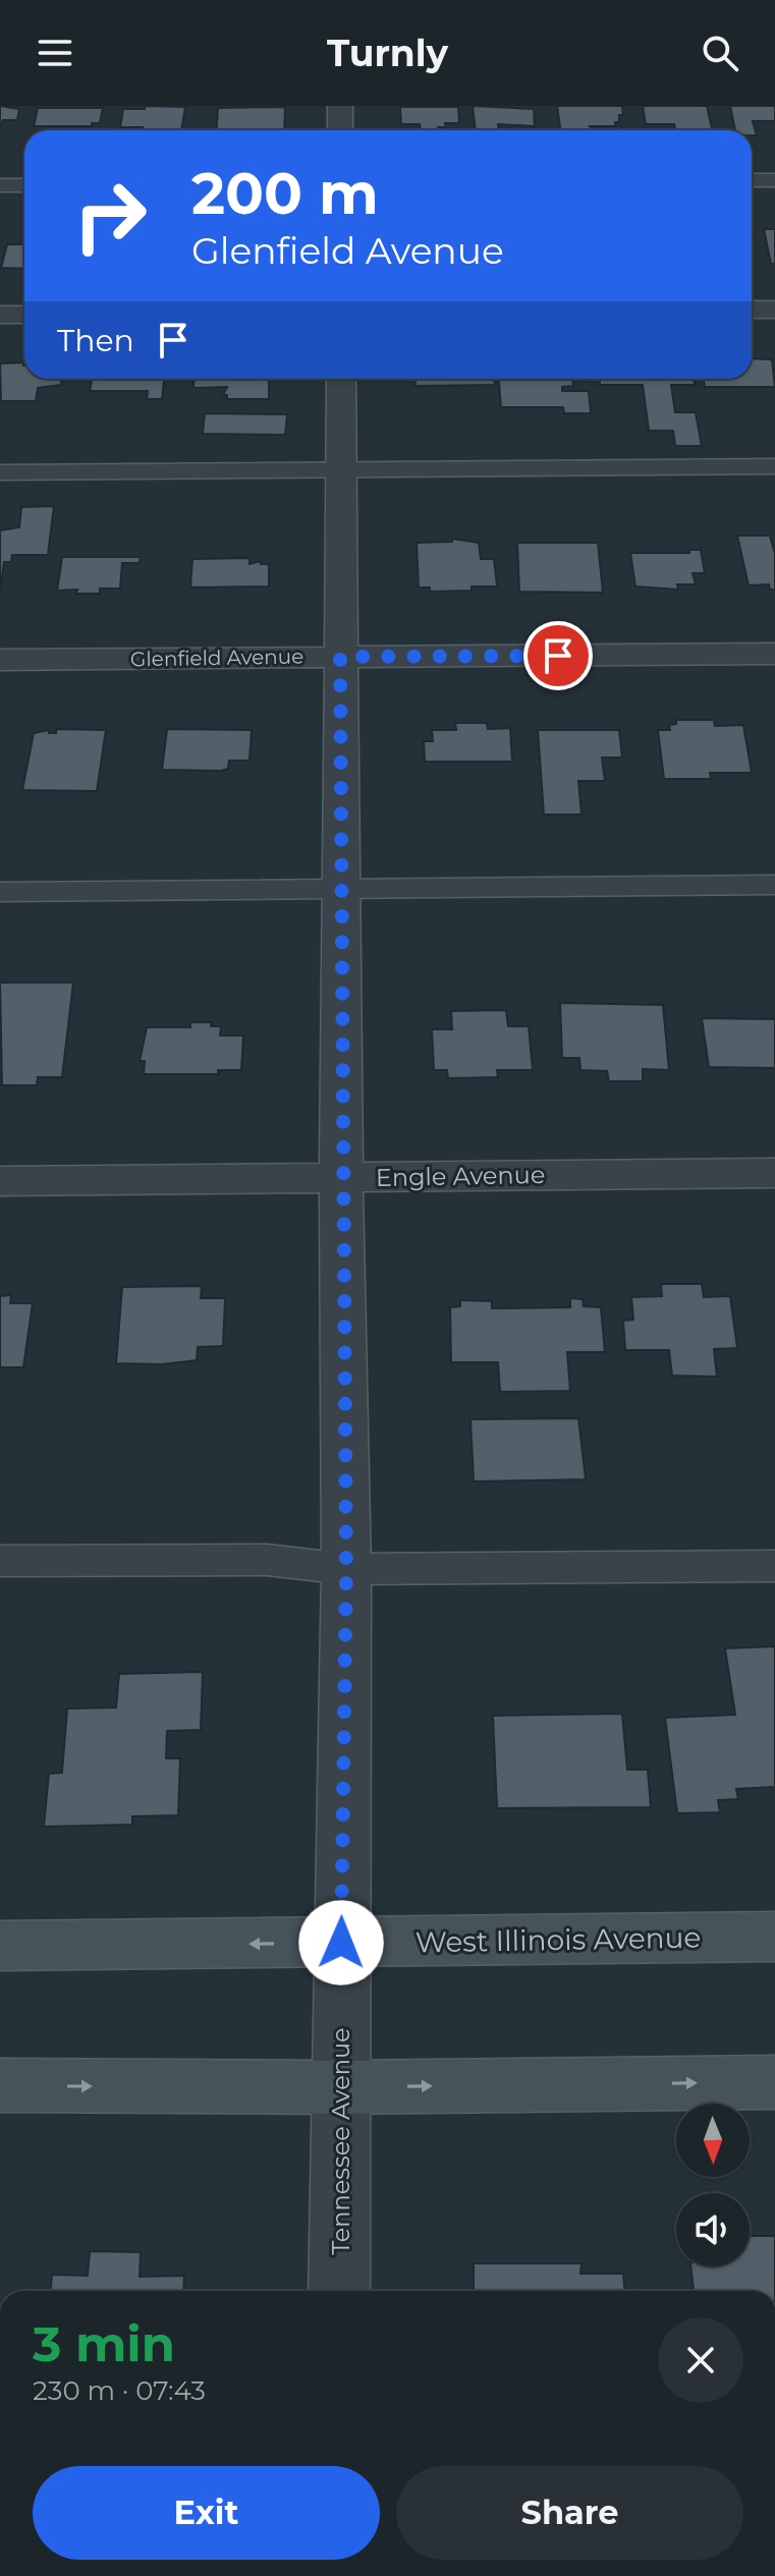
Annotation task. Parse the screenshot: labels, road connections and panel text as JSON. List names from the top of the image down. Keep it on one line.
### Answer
{"streets":{"main road":["West Illinois Avenue"],"street":["Glenfield Avenue","Engle Avenue","Tennessee Avenue"]},"crossings":[["Glenfield Avenue","Tennessee Avenue"],["Engle Avenue","Tennessee Avenue"],["West Illinois Avenue","Tennessee Avenue"]],"north":"bottom","page":{"header":"Turnly","turn":["200 m","Glenfield Avenue"],"then":"Then","heading":["3 min","230 m · 07:43"],"buttons":["Exit","Share"]}}
